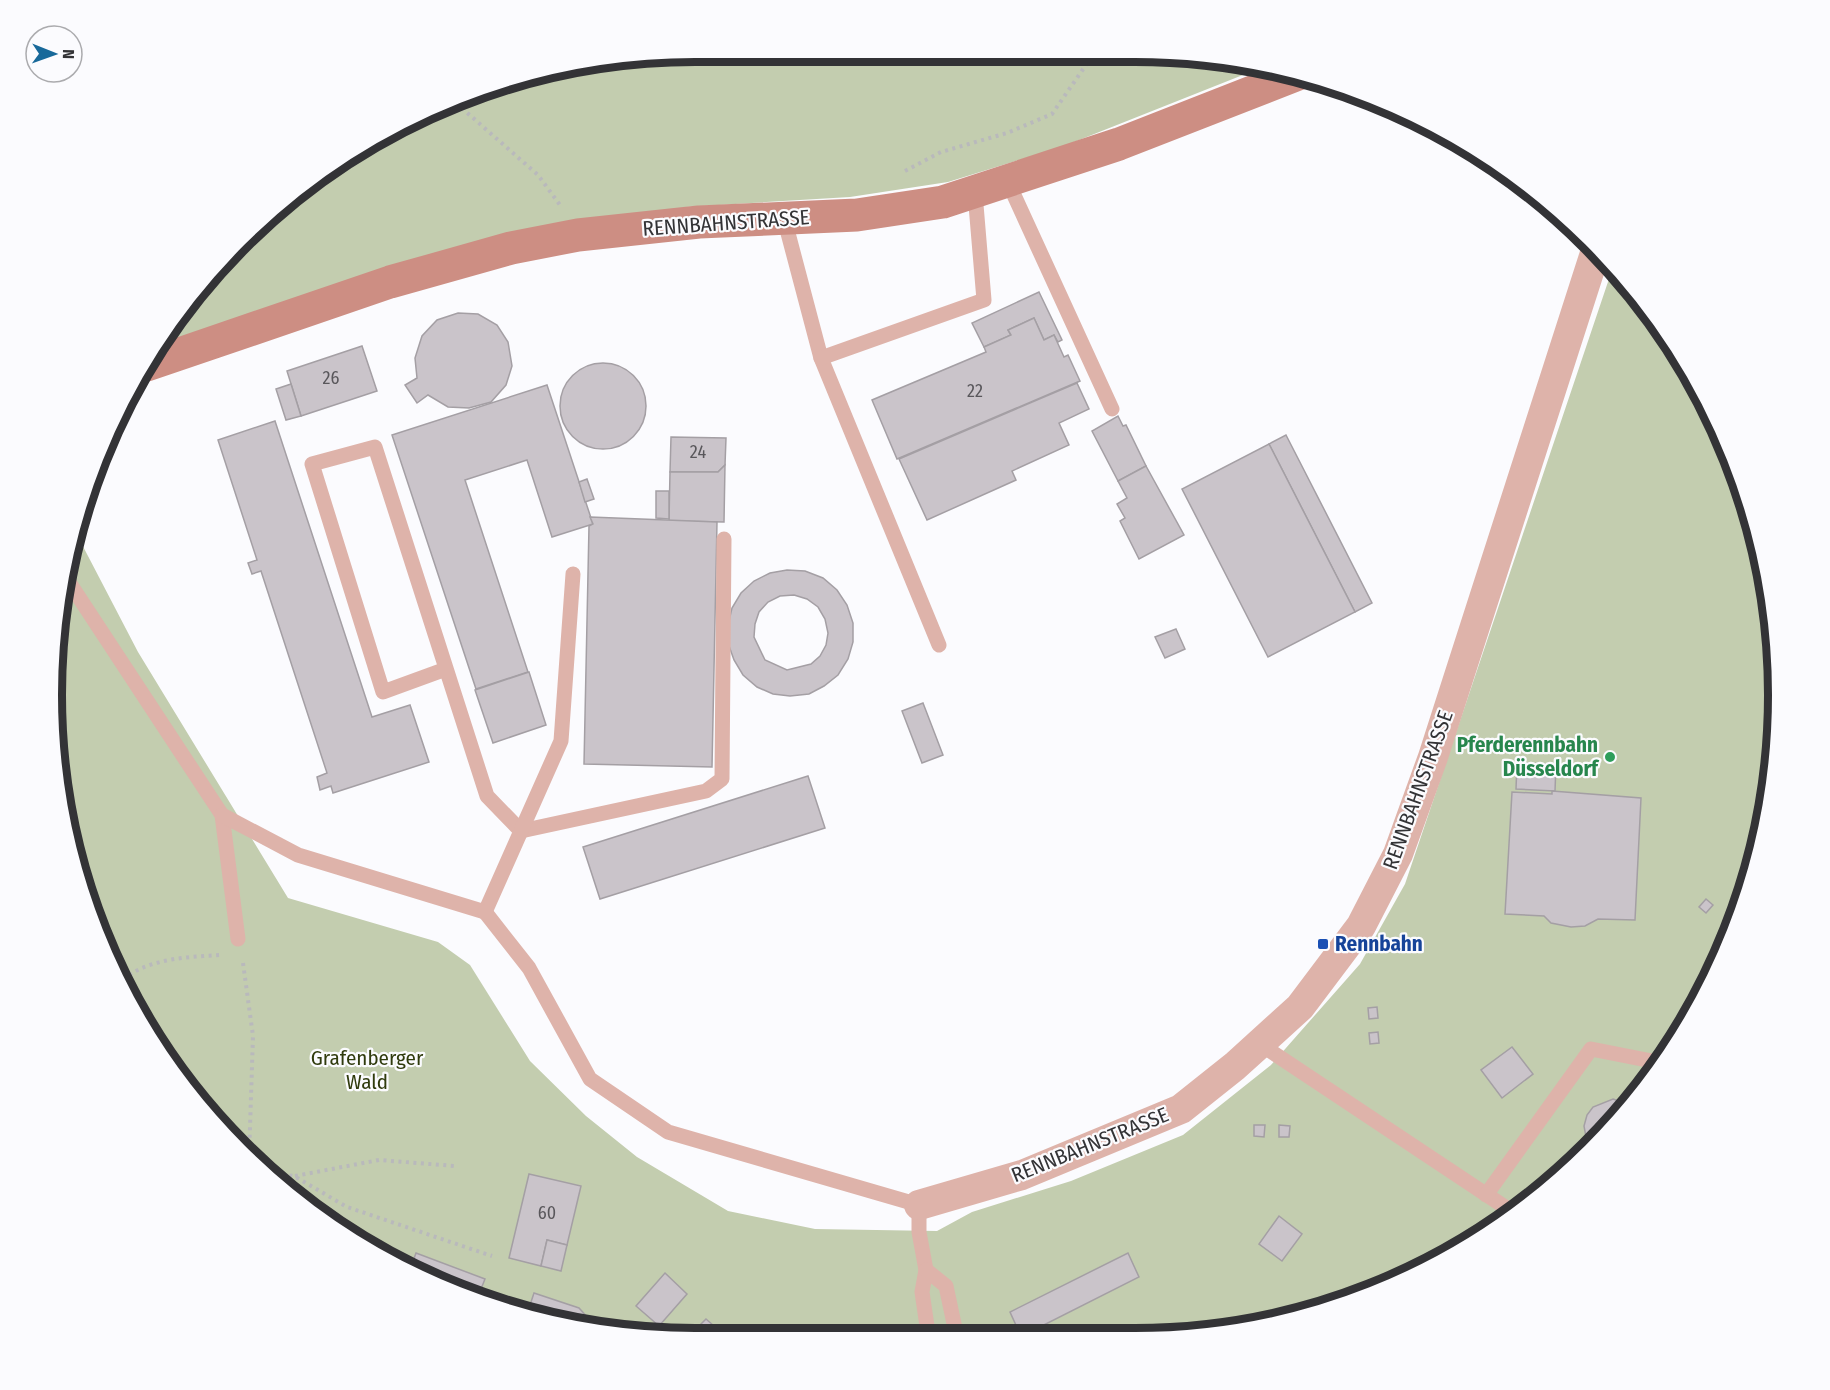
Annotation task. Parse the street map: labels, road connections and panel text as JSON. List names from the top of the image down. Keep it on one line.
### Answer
{"streets":{"street":["RENNBAHNSTRASSE"]},"parks":["Grafenberger Wald"],"places":{"other":["Pferderennbahn Düsseldorf"],"transit":["Rennbahn"]},"house_numbers":["26","22","24","60"],"north":"right"}
